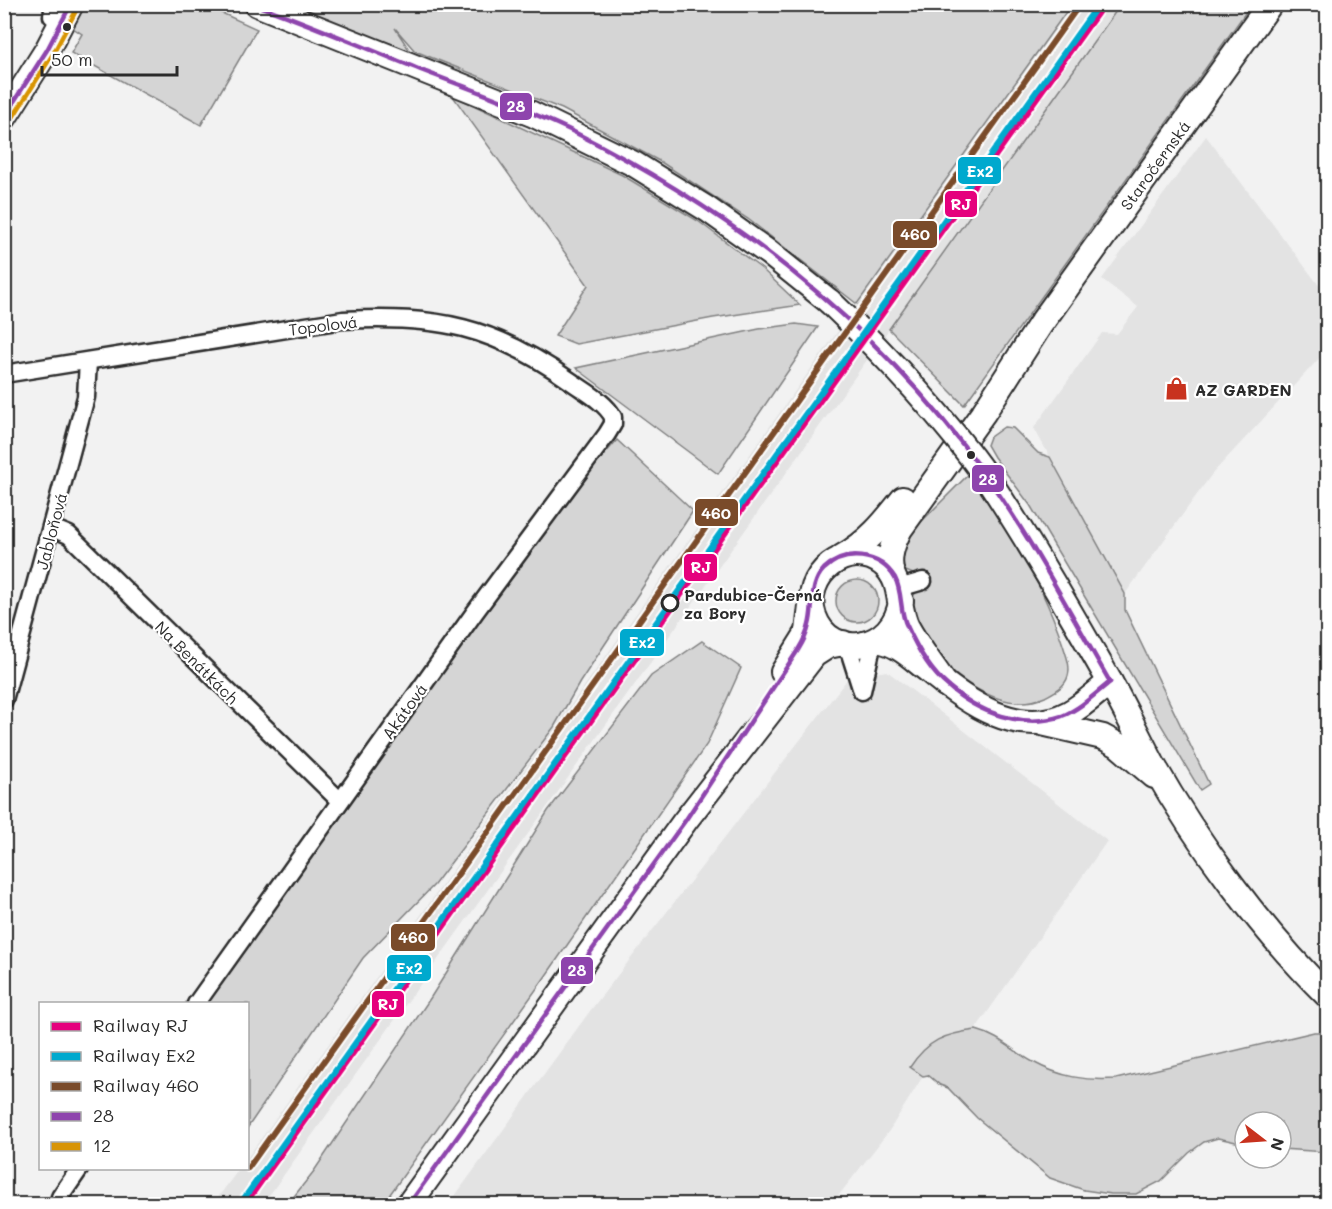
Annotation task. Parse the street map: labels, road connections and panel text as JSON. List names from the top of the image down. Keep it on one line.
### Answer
{"streets":{"main road":["Staročernská"],"street":["Topolová","Jabloňová","Na Benátkách","Akátová"]},"crossings":[["Topolová","Jabloňová"],["Topolová","Akátová"],["Jabloňová","Na Benátkách"],["Na Benátkách","Akátová"]],"places":{"shop":["AZ GARDEN"],"other":["Pardubice-Černá za Bory"]},"lines":["rail line RJ","rail line 460","transit line 28","transit line 12","rail line Ex2"],"legend":["Railway RJ","Railway Ex2","Railway 460","28","12"],"scale_bar":"50 m","north":"right"}
